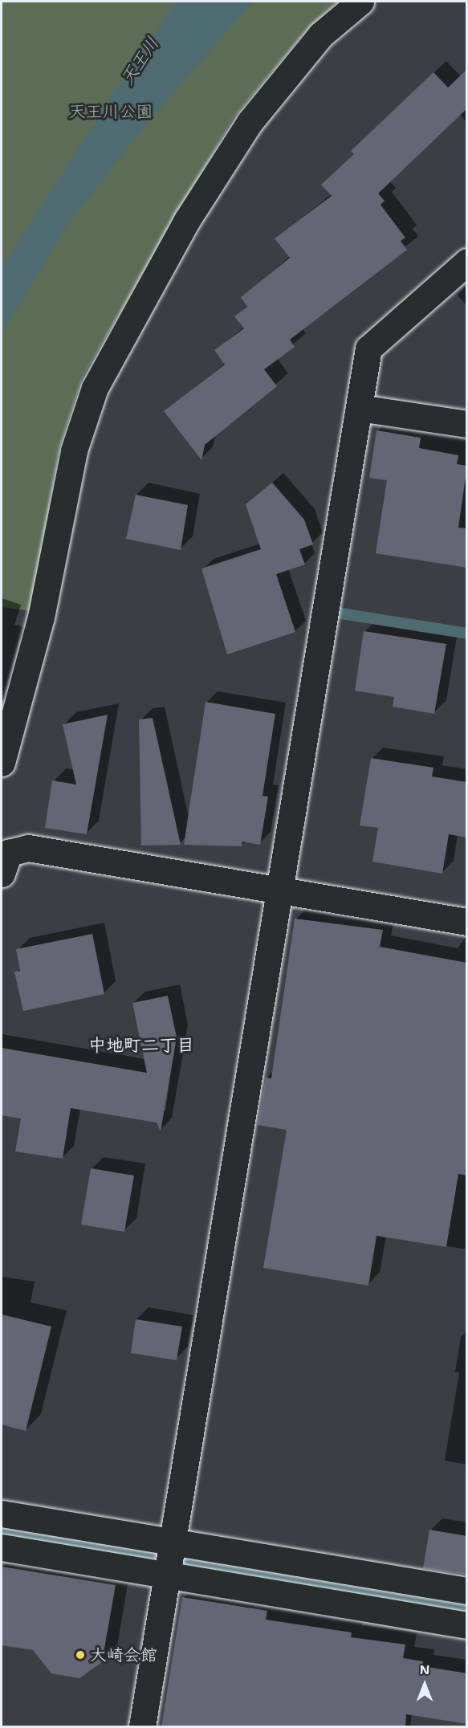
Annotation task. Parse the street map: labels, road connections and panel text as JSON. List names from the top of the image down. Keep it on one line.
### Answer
{"districts":["中地町二丁目"],"water":["天王川"],"parks":["天王川公園"],"places":["大崎会館"],"north":"top"}
